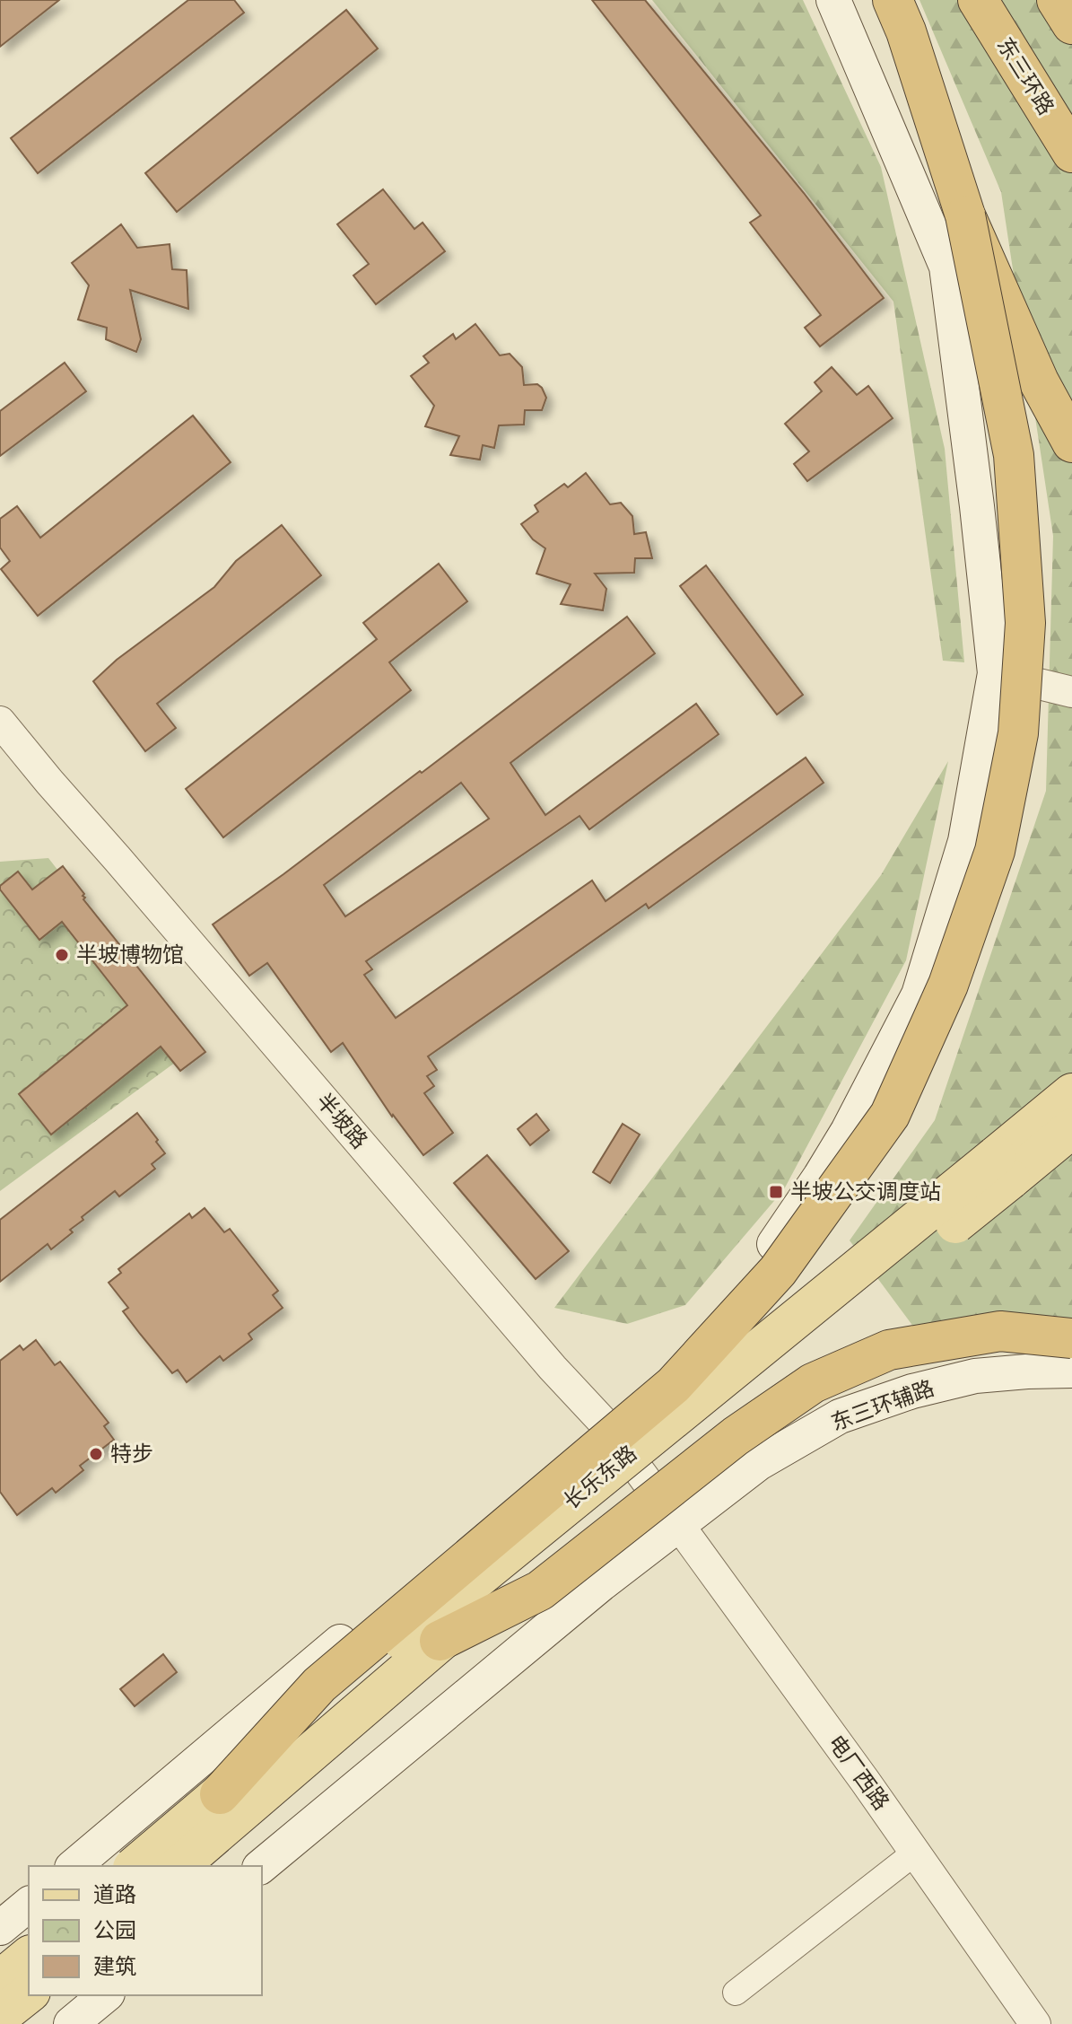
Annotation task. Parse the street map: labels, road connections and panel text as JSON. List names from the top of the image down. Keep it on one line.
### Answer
{"streets":{"highway":["东三环路"],"main road":["东三环辅路","长乐东路"],"street":["半坡路","电厂西路"]},"crossings":[["半坡路","东三环辅路"],["半坡路","电厂西路"],["东三环辅路","电厂西路"]],"places":{"other":["半坡博物馆","特步"],"transit":["半坡公交调度站"]},"legend":["道路","公园","建筑"]}
